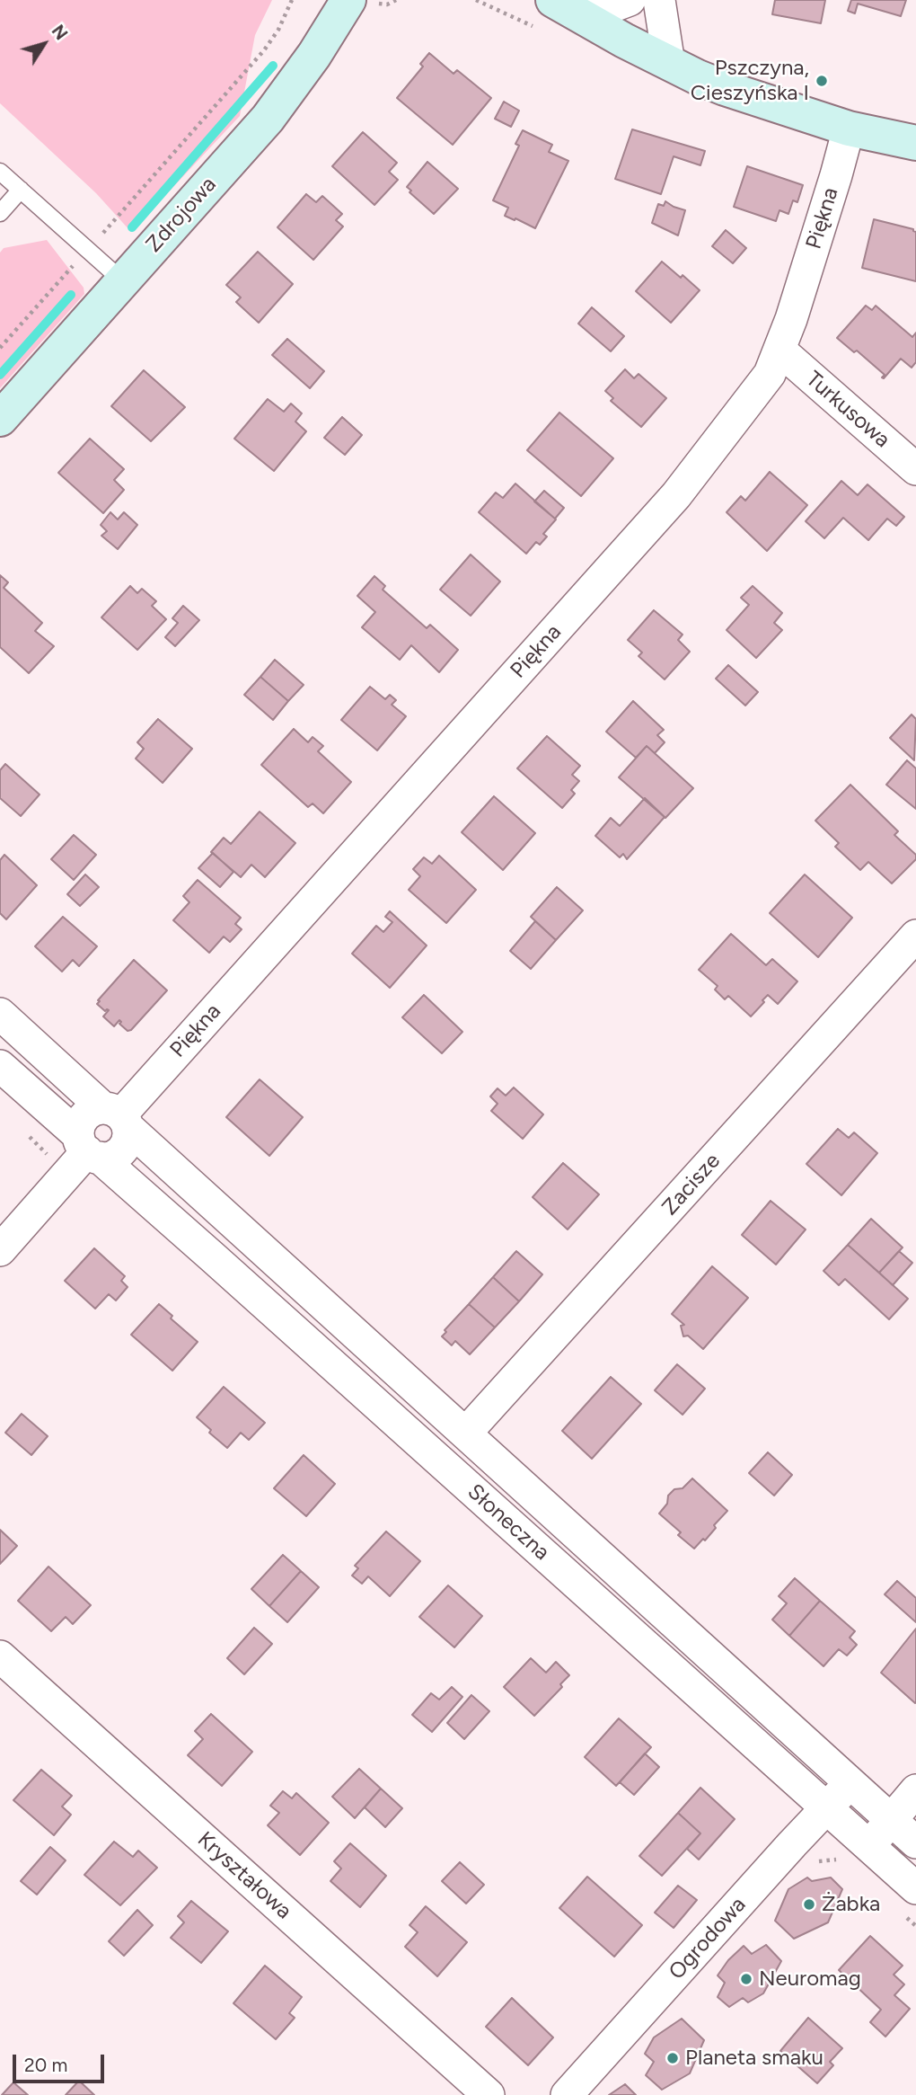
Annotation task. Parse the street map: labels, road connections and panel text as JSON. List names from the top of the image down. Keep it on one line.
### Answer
{"streets":{"street":["Zdrojowa","Piękna","Turkusowa","Zacisze","Słoneczna","Kryształowa","Ogrodowa"]},"crossings":[["Piękna","Turkusowa"],["Piękna","Słoneczna"],["Zacisze","Słoneczna"],["Słoneczna","Ogrodowa"]],"places":["Pszczyna, Cieszyńska I","Żabka","Neuromag","Planeta smaku"],"scale_bar":"20 m","north":"top right"}
